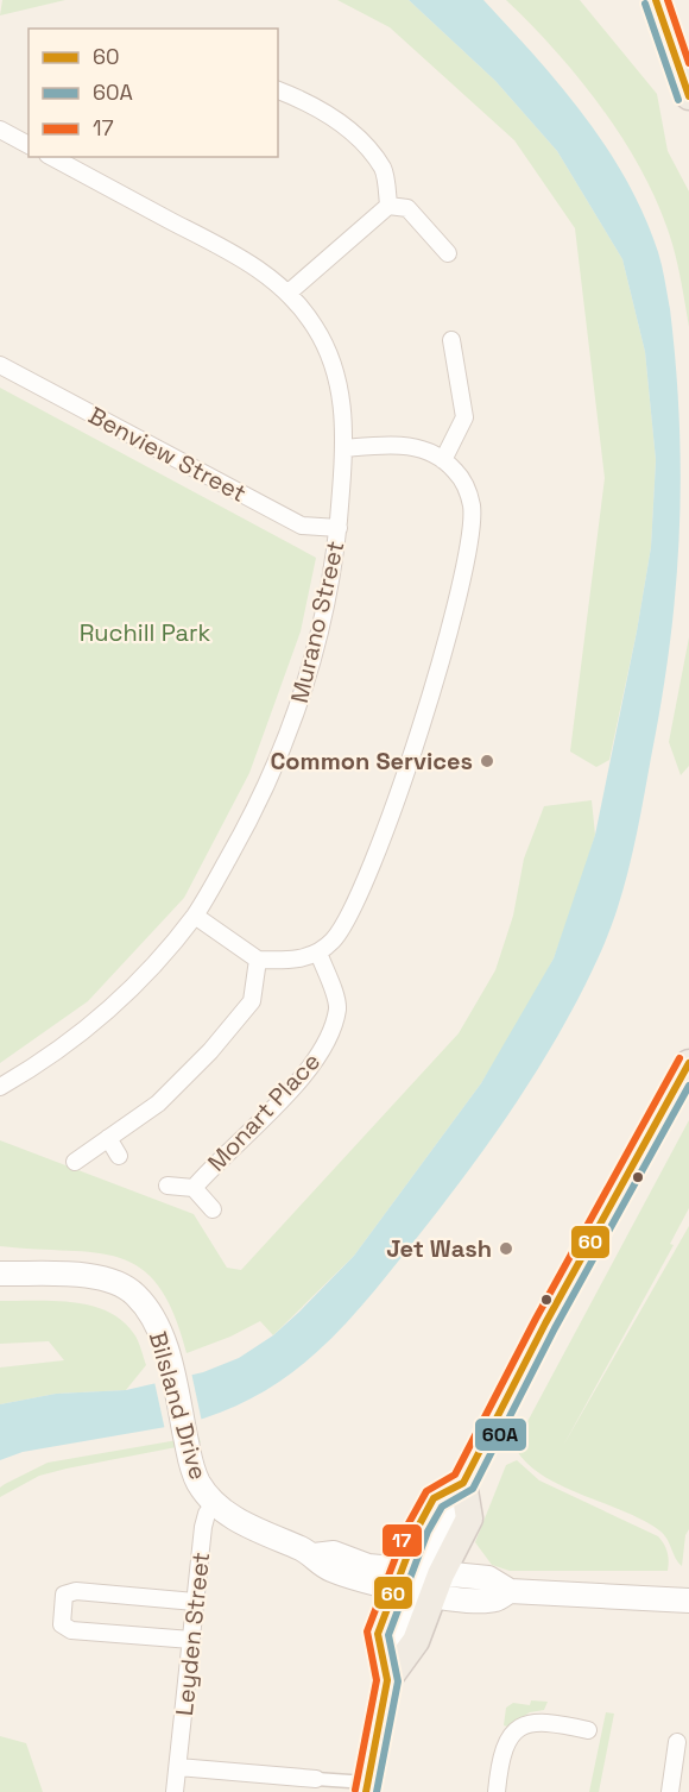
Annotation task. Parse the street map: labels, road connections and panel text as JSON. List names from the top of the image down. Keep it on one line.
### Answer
{"streets":{"main road":["Bilsland Drive"],"street":["Benview Street","Murano Street","Monart Place","Leyden Street"]},"crossings":[["Benview Street","Murano Street"],["Bilsland Drive","Leyden Street"]],"parks":["Ruchill Park"],"places":["Common Services","Jet Wash"],"lines":["transit line 60","transit line 17","transit line 60A"],"legend":["60","60A","17"]}
